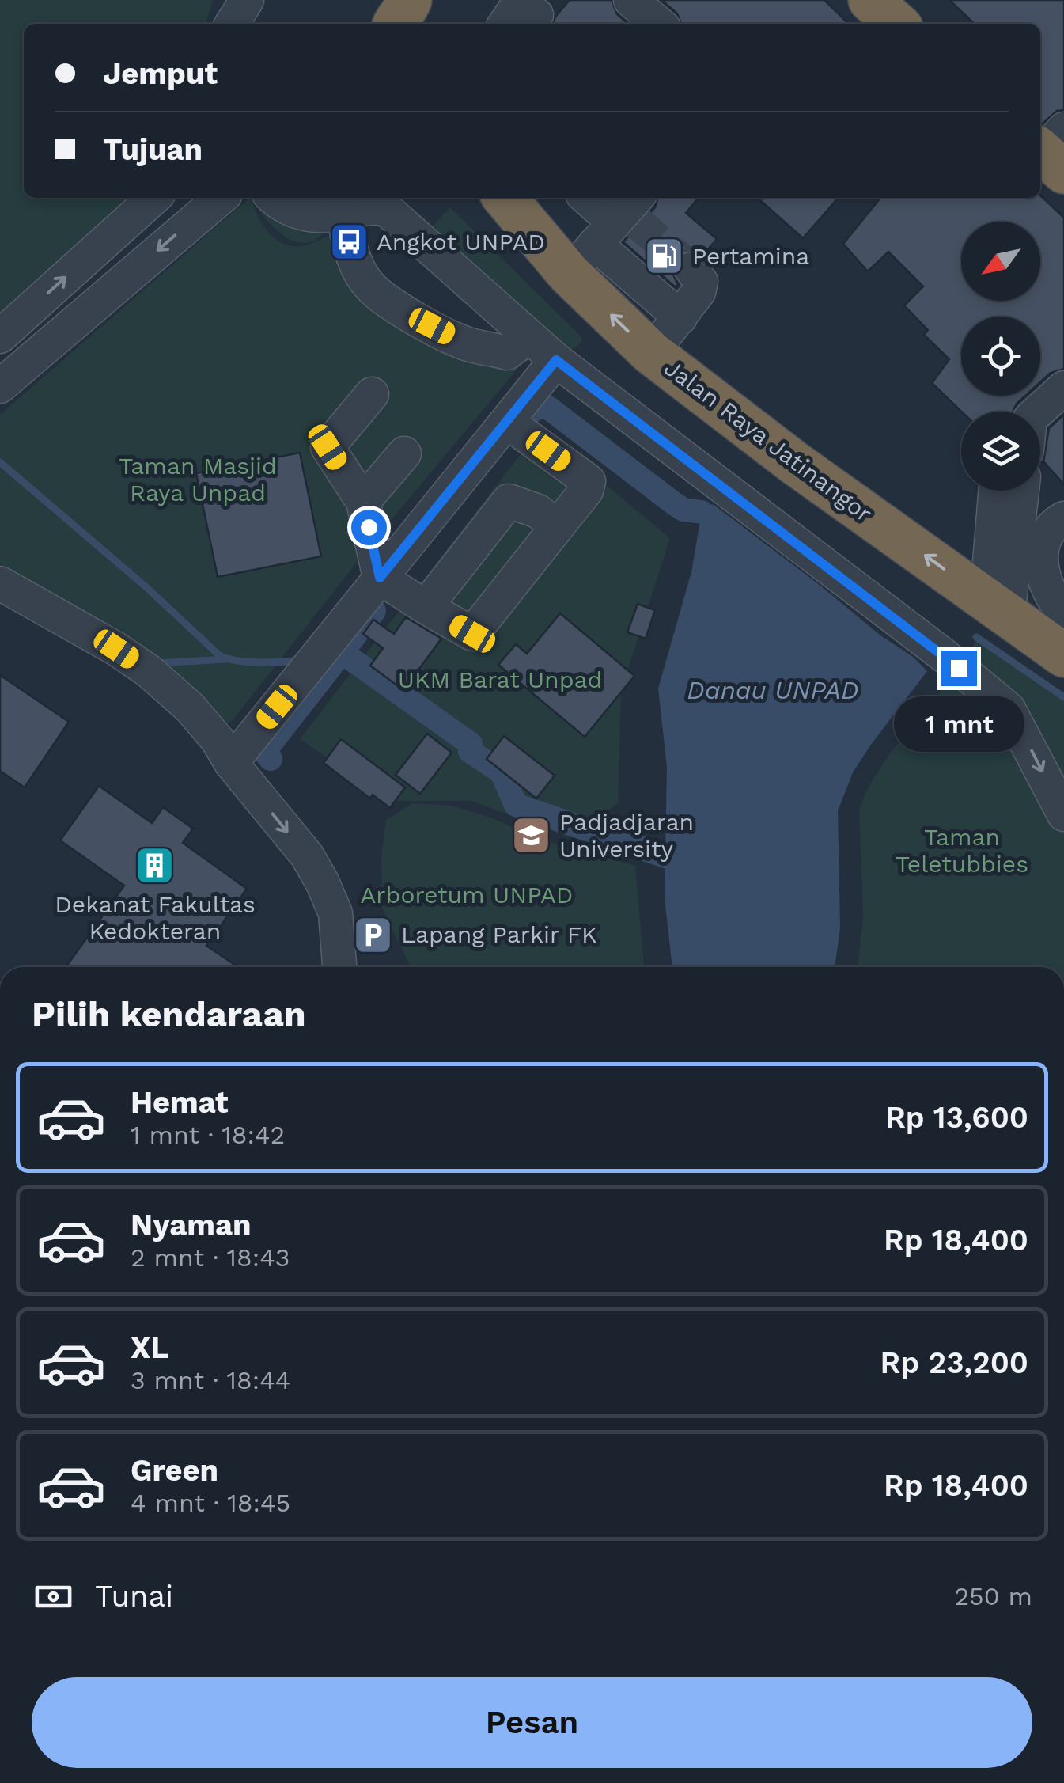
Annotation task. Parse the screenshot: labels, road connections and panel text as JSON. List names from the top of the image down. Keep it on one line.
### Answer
{"streets":{"highway":["Jalan Raya Jatinangor"]},"one_way":["Jalan Raya Jatinangor"],"water":["Danau UNPAD"],"parks":["Taman Masjid Raya Unpad","UKM Barat Unpad","Taman Teletubbies","Arboretum UNPAD"],"places":{"bus stop":["Angkot UNPAD"],"fuel station":["Pertamina"],"school or university":["Padjadjaran University"],"building":["Dekanat Fakultas Kedokteran"],"parking":["Lapang Parkir FK"]},"north":"bottom left","page":{"banner":["Jemput","Tujuan"],"bubble":"1 mnt","heading":"Pilih kendaraan","list":[{"name":"Hemat","note":"1 mnt · 18:42","value":"Rp 13,600"},{"name":"Nyaman","note":"2 mnt · 18:43","value":"Rp 18,400"},{"name":"XL","note":"3 mnt · 18:44","value":"Rp 23,200"},{"name":"Green","note":"4 mnt · 18:45","value":"Rp 18,400"}],"pay":["Tunai","250 m"],"buttons":"Pesan"}}
